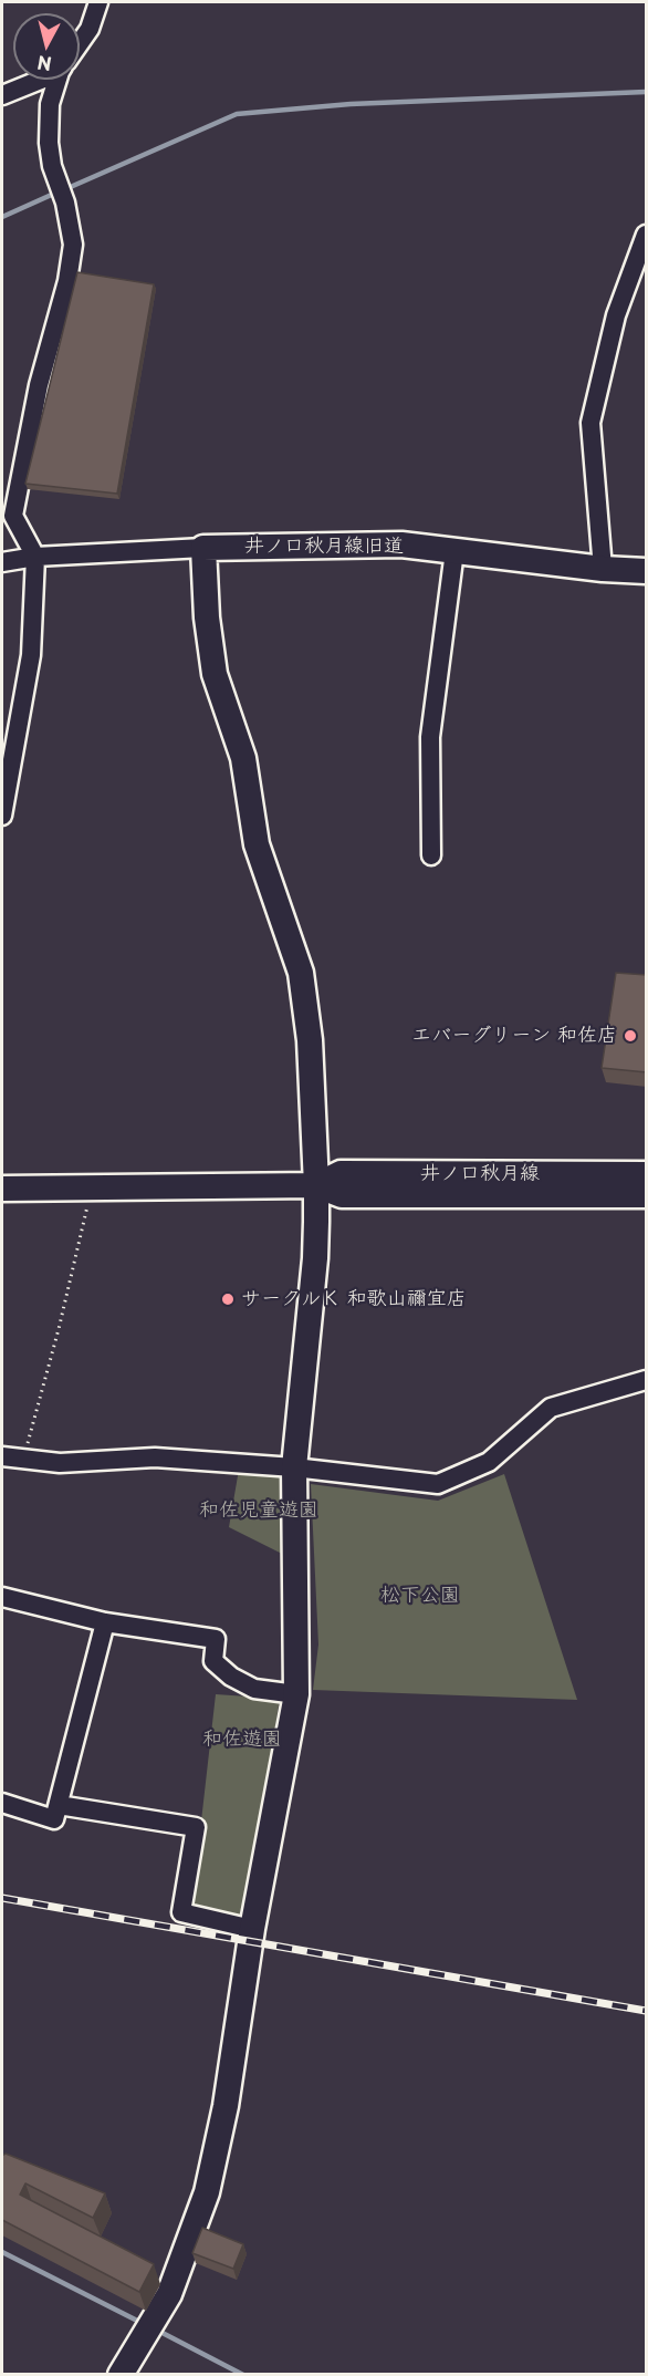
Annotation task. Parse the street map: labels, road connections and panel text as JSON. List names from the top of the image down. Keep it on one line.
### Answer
{"streets":{"street":["井ノ口秋月線旧道","井ノ口秋月線"]},"parks":["和佐児童遊園","松下公園","和佐遊園"],"places":["エバーグリーン 和佐店","サークルＫ 和歌山禰宜店"],"north":"bottom"}
